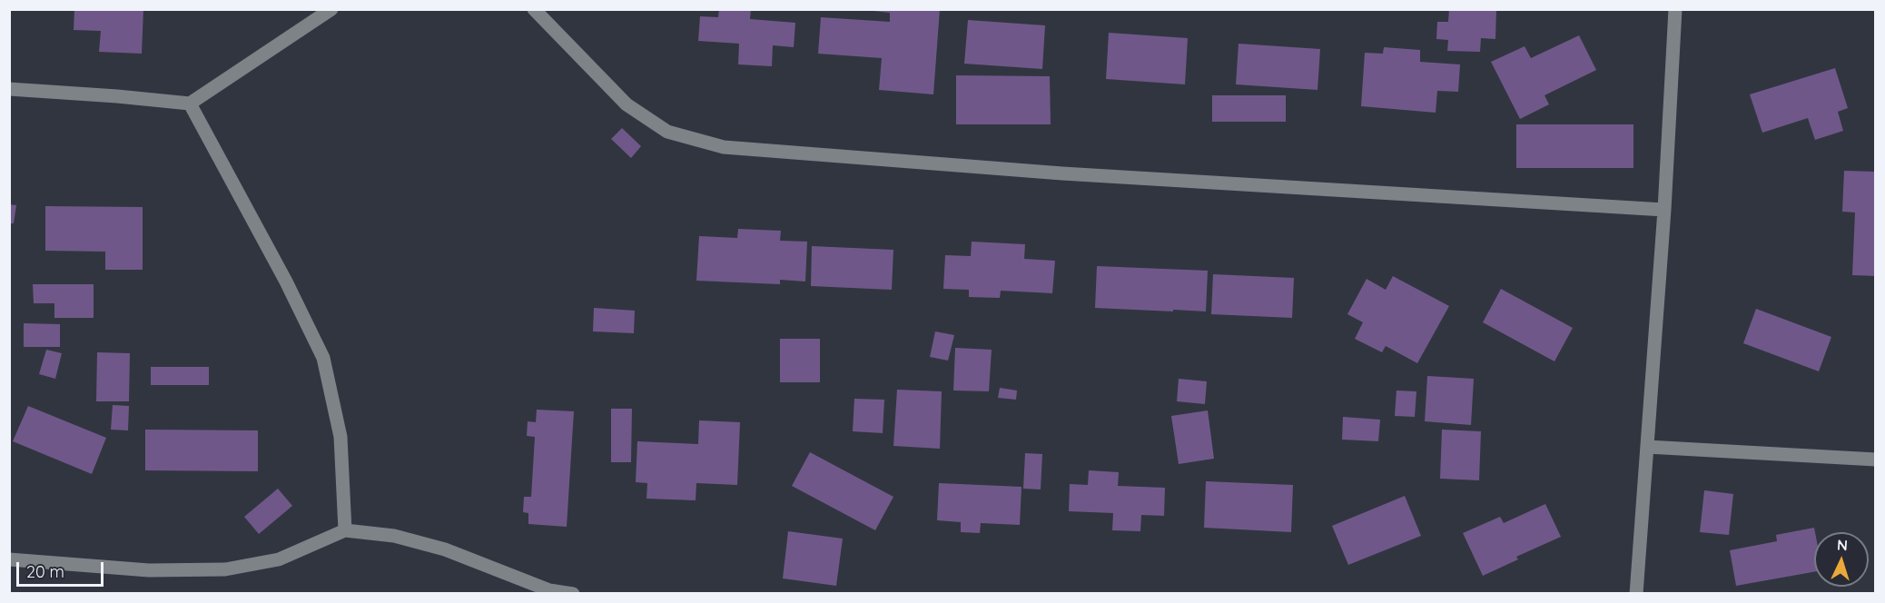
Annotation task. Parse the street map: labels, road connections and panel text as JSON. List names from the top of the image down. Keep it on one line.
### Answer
{"scale_bar":"20 m","north":"top"}
